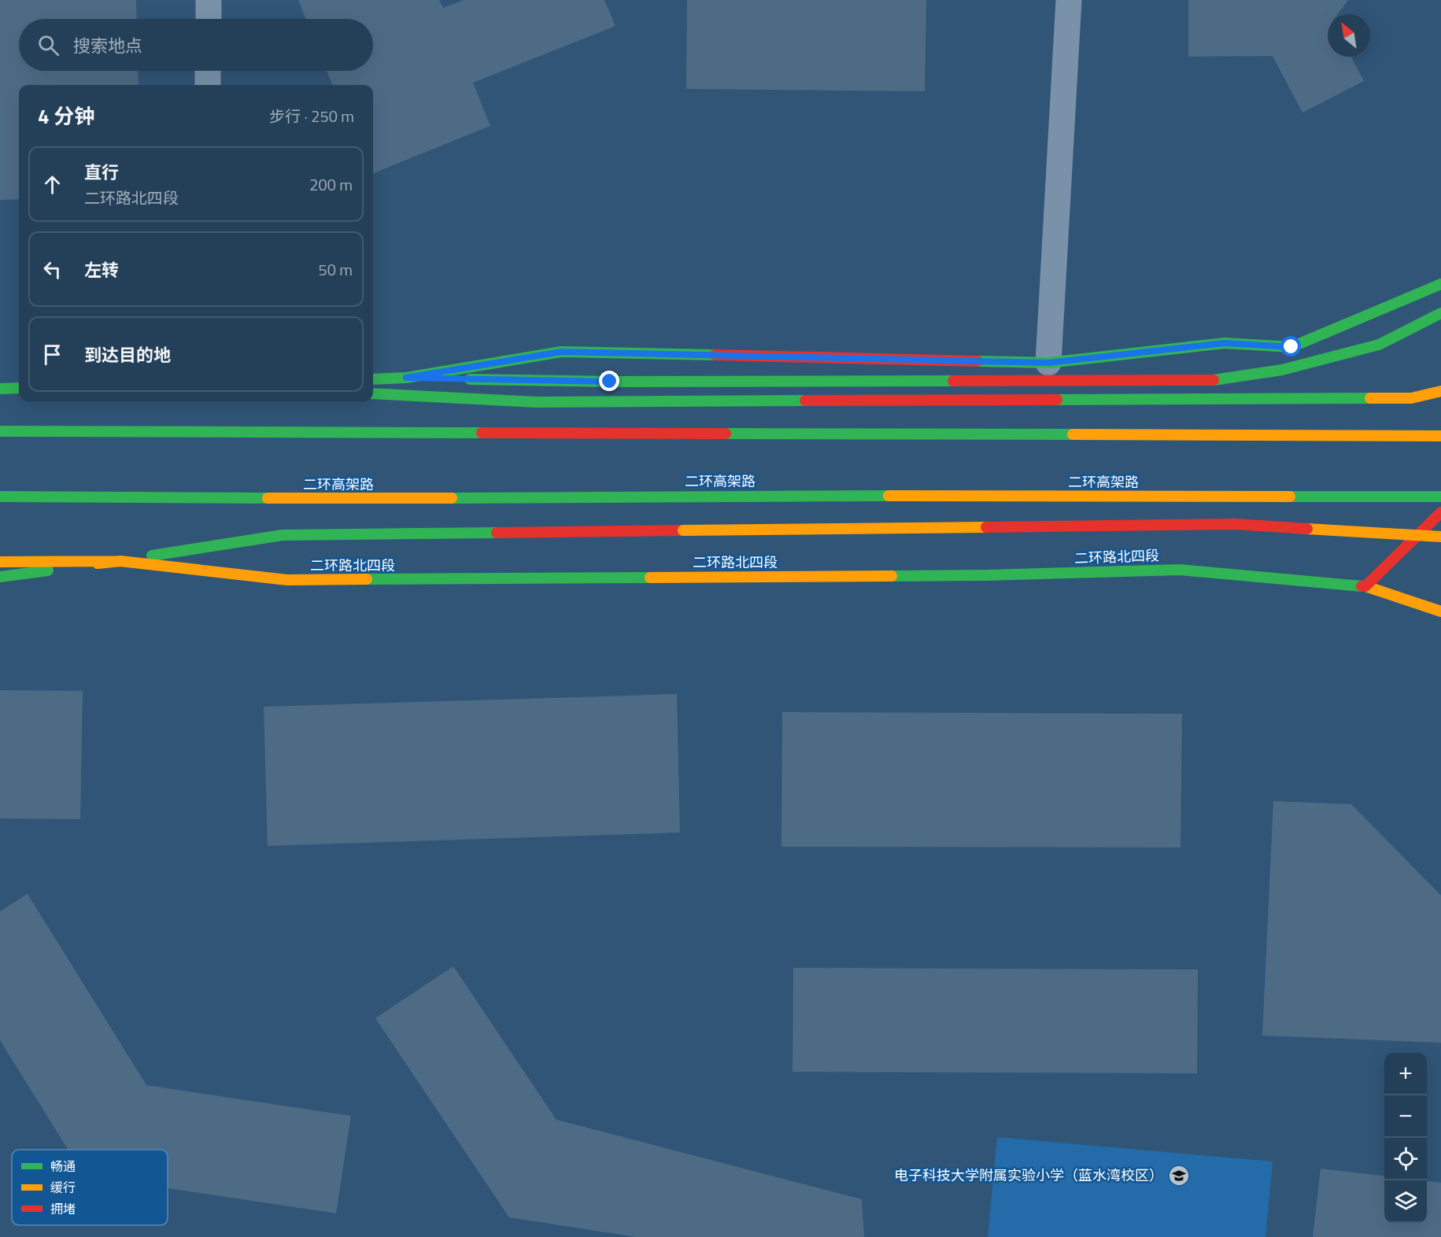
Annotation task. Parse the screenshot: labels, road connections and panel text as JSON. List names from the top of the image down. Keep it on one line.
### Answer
{"streets":{"main road":["二环高架路","二环路北四段"]},"places":{"school or university":["电子科技大学附属实验小学（蓝水湾校区）"]},"legend":["畅通","缓行","拥堵"],"north":"top left","page":{"search":"搜索地点","heading":["4 分钟","步行 · 250 m"],"list":[["直行","二环路北四段","200 m"],["左转","50 m"],"到达目的地"],"map_buttons":["+","−"]}}
